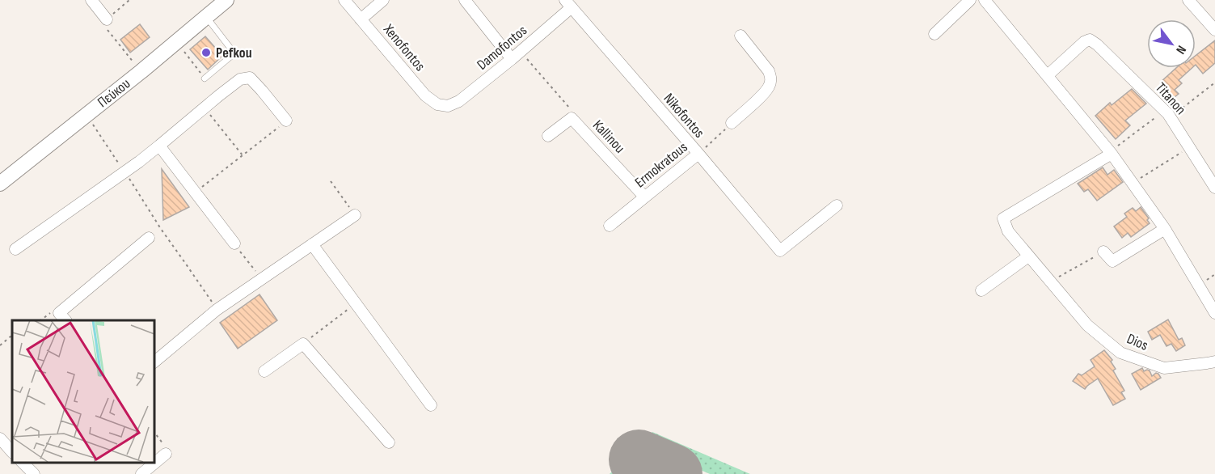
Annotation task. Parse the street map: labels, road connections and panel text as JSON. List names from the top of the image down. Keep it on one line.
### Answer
{"streets":{"main road":["Πεύκου"],"street":["Xenofontos","Damofontos","Titanon","Nikofontos","Kallinou","Ermokratous","Dios"]},"crossings":[["Xenofontos","Damofontos"],["Damofontos","Nikofontos"],["Nikofontos","Ermokratous"],["Kallinou","Ermokratous"]],"places":["Pefkou"],"north":"bottom right"}
